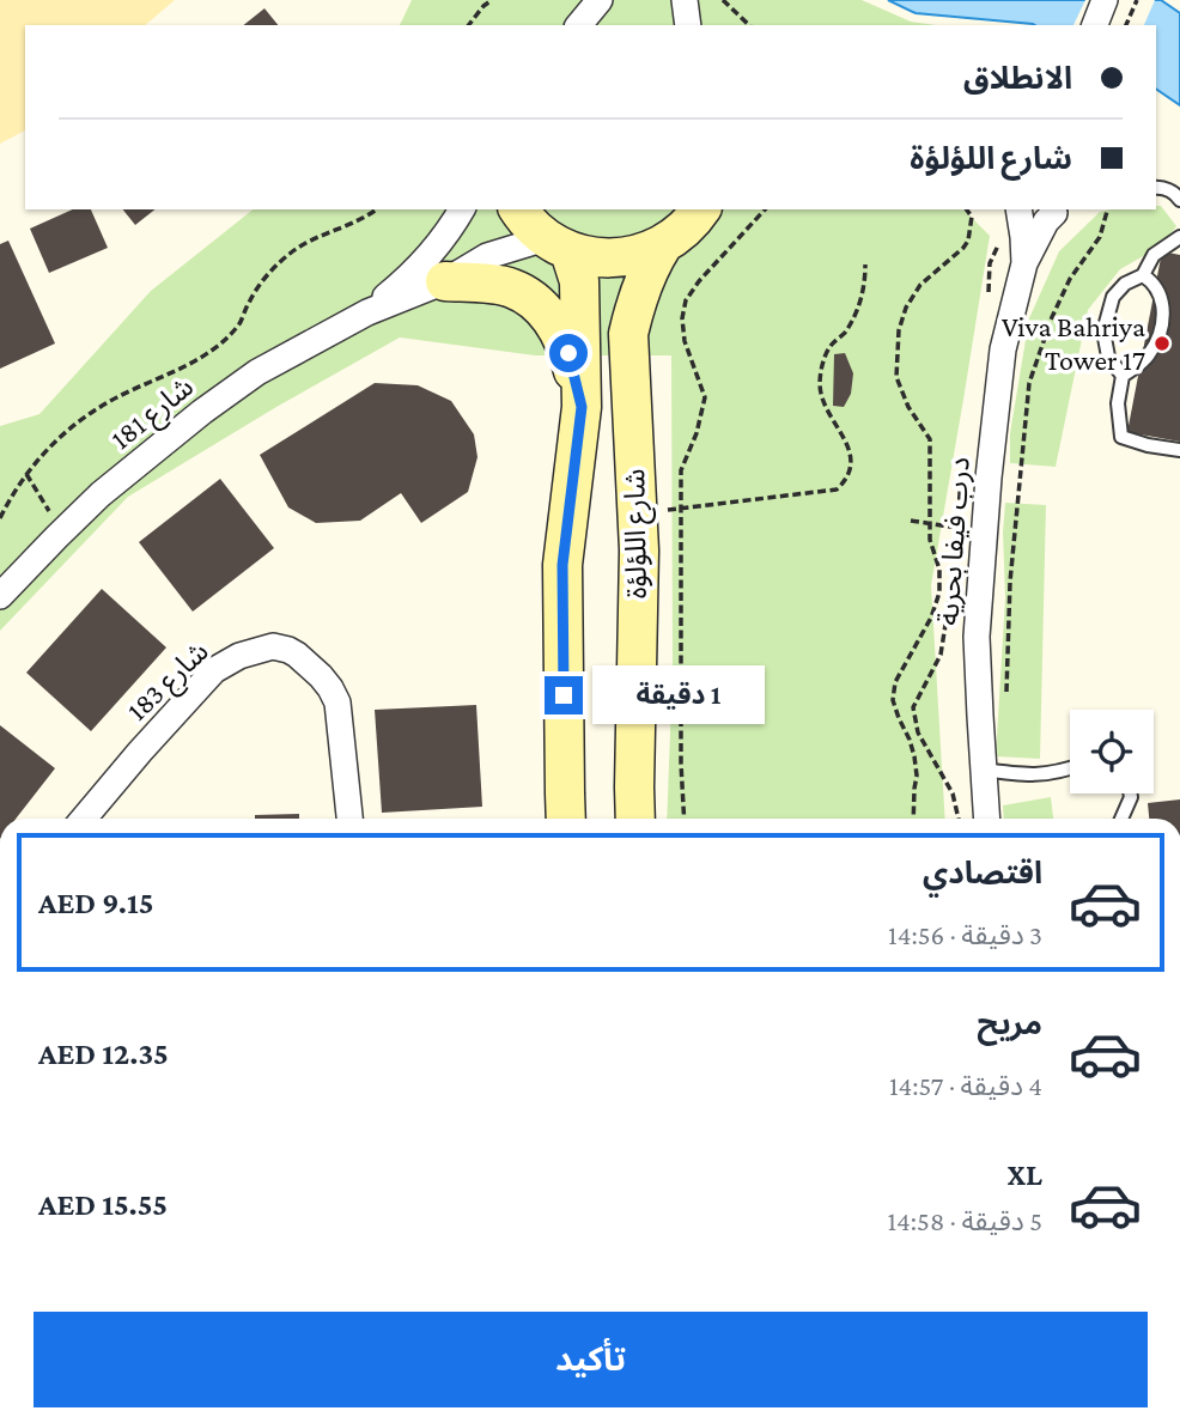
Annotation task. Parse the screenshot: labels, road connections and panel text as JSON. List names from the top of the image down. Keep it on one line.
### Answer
{"streets":{"main road":["شارع اللؤلؤة"],"street":["شارع 181","درب فيفا بحرية","شارع 183"]},"crossings":[["شارع 181","شارع اللؤلؤة"]],"places":["Viva Bahriya Tower 17"],"page":{"banner":["الانطلاق","شارع اللؤلؤة"],"bubble":"1 دقيقة","list":[{"name":"اقتصادي","note":"3 دقيقة · 14:56","value":"AED 9.15"},{"name":"مريح","note":"4 دقيقة · 14:57","value":"AED 12.35"},{"name":"XL","note":"5 دقيقة · 14:58","value":"AED 15.55"}],"buttons":"تأكيد"}}
